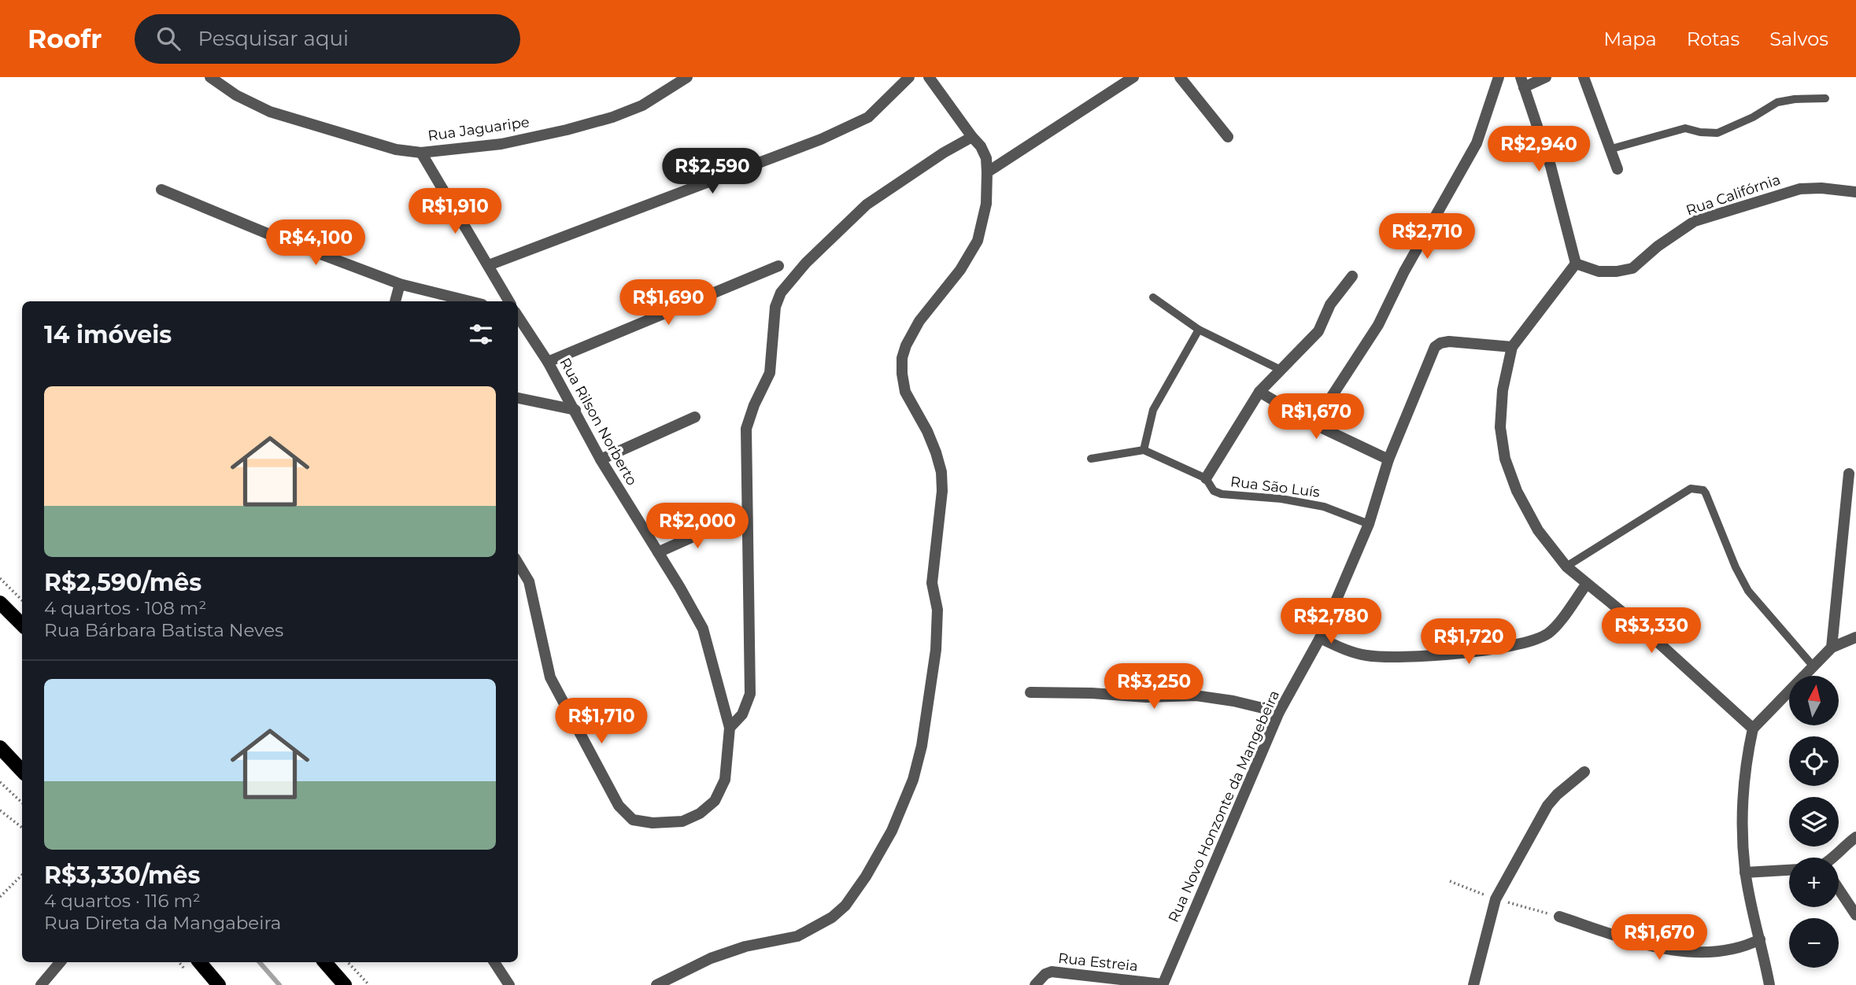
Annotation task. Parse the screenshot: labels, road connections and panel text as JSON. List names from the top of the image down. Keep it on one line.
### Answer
{"streets":{"street":["Rua Jaguaripe","Rua Califórnia","Rua Rilson Norberto","Rua Novo Honzonte da Mangebeira","Rua Estreia"],"lane":["Rua São Luís"]},"crossings":[["Rua São Luís","Rua Novo Honzonte da Mangebeira"],["Rua Novo Honzonte da Mangebeira","Rua Estreia"]],"north":"top","page":{"header":"Roofr","search":"Pesquisar aqui","nav":["Mapa","Rotas","Salvos"],"price":["R$2,940","R$2,590","R$1,910","R$2,710","R$4,100","R$1,690","R$1,670","R$2,000","R$2,780","R$3,330","R$1,720","R$3,250","R$1,710","R$1,670"],"heading":"14 imóveis","list":[{"name":"R$2,590/mês","note":"4 quartos · 108 m² · Rua Bárbara Batista Neves"},{"name":"R$3,330/mês","note":"4 quartos · 116 m² · Rua Direta da Mangabeira"}],"map_buttons":["+","−"]}}
